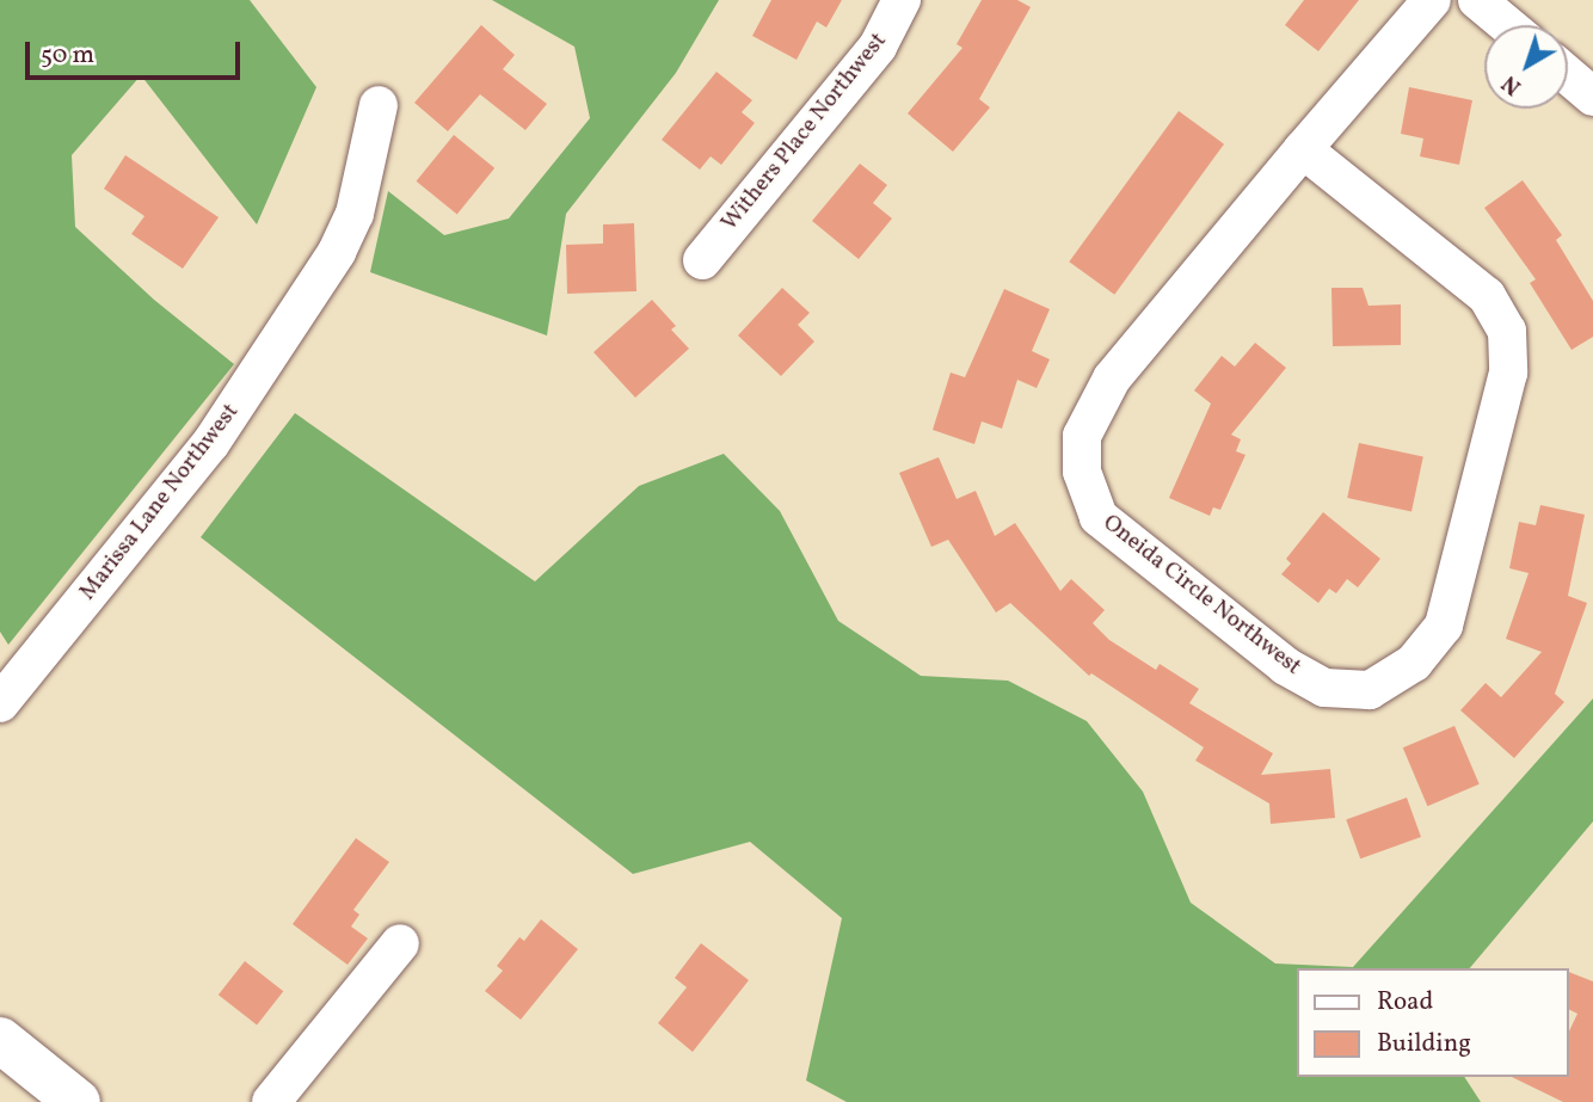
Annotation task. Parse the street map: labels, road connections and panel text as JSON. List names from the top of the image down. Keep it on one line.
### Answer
{"streets":{"street":["Withers Place Northwest","Marissa Lane Northwest","Oneida Circle Northwest"]},"legend":["Road","Building"],"scale_bar":"50 m","north":"bottom left"}
